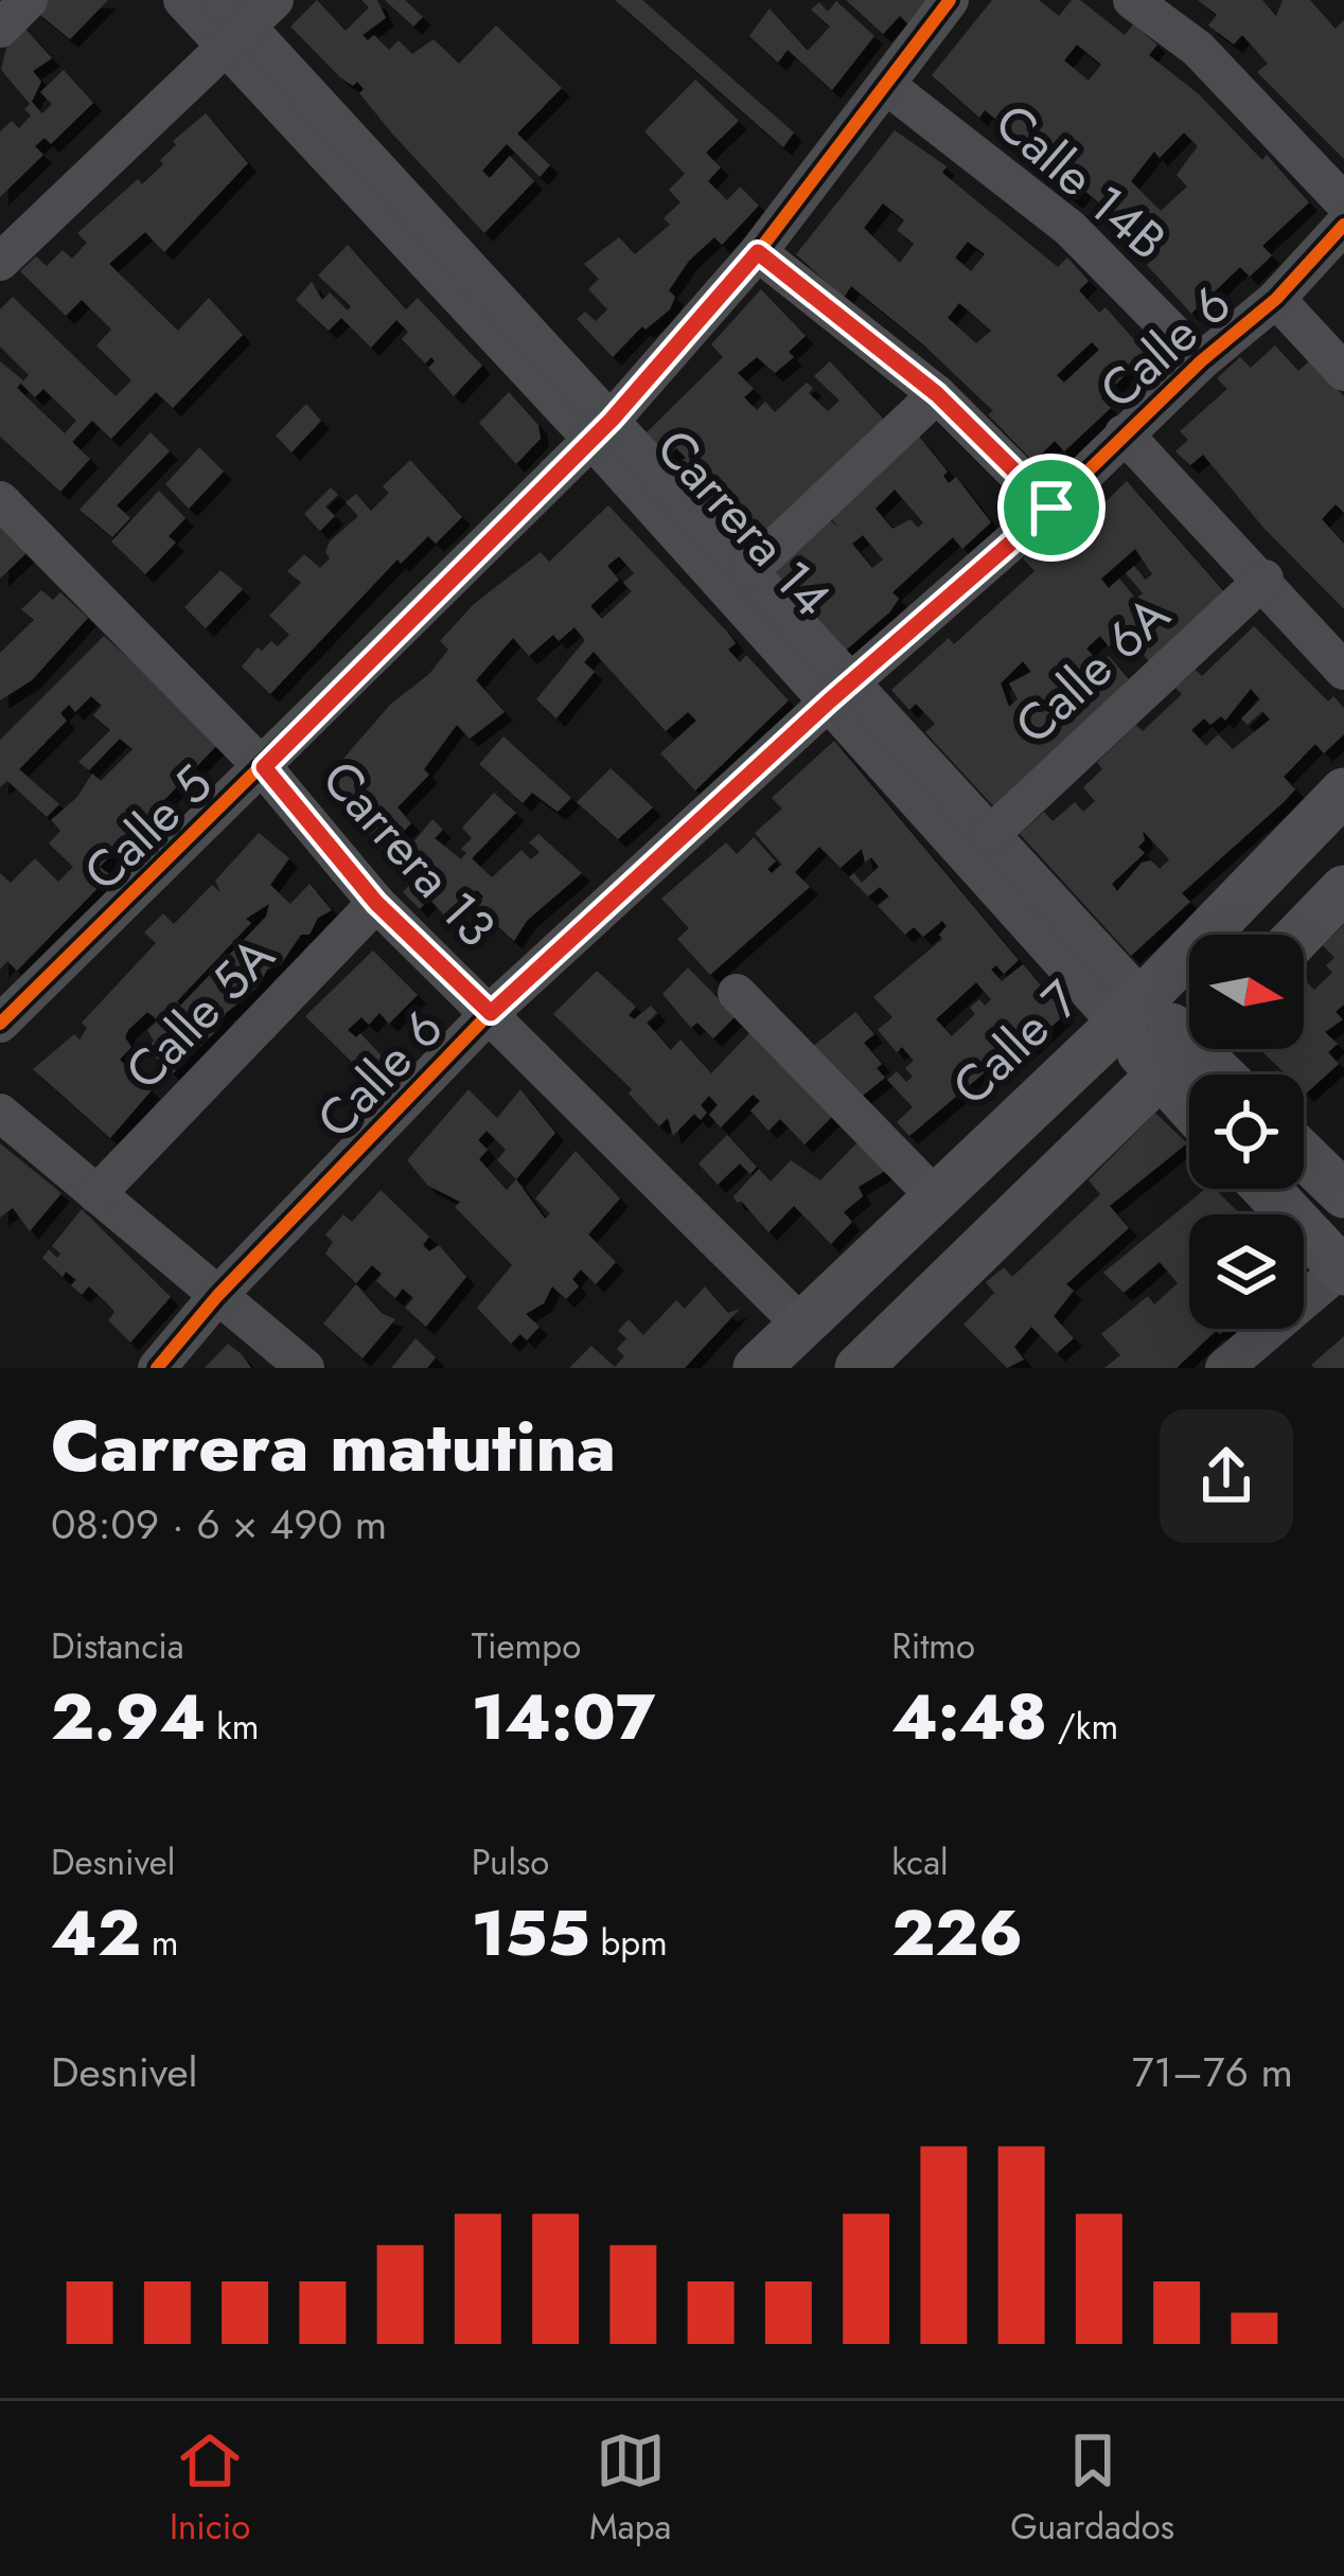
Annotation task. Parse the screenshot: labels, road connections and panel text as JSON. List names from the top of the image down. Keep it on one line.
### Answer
{"streets":{"main road":["Carrera 14","Calle 7"],"street":["Calle 14B","Calle 6","Calle 6A","Calle 5","Carrera 13","Calle 5A"]},"crossings":[["Calle 14B","Calle 6"],["Calle 14B","Calle 5"],["Calle 6","Carrera 14"],["Calle 6","Carrera 13"],["Carrera 14","Calle 6A"],["Carrera 14","Calle 5"],["Carrera 14","Calle 7"],["Calle 5","Carrera 13"],["Carrera 13","Calle 5A"],["Carrera 13","Calle 7"]],"north":"right","page":{"heading":["Carrera matutina","08:09 · 6 × 490 m"],"stats":[["Distancia","2.94 km"],["Tiempo","14:07"],["Ritmo","4:48 /km"],["Desnivel","42 m"],["Pulso","155 bpm"],["kcal","226"]],"chart":["Desnivel","71–76 m"],"tabs":["Inicio","Mapa","Guardados"]}}
